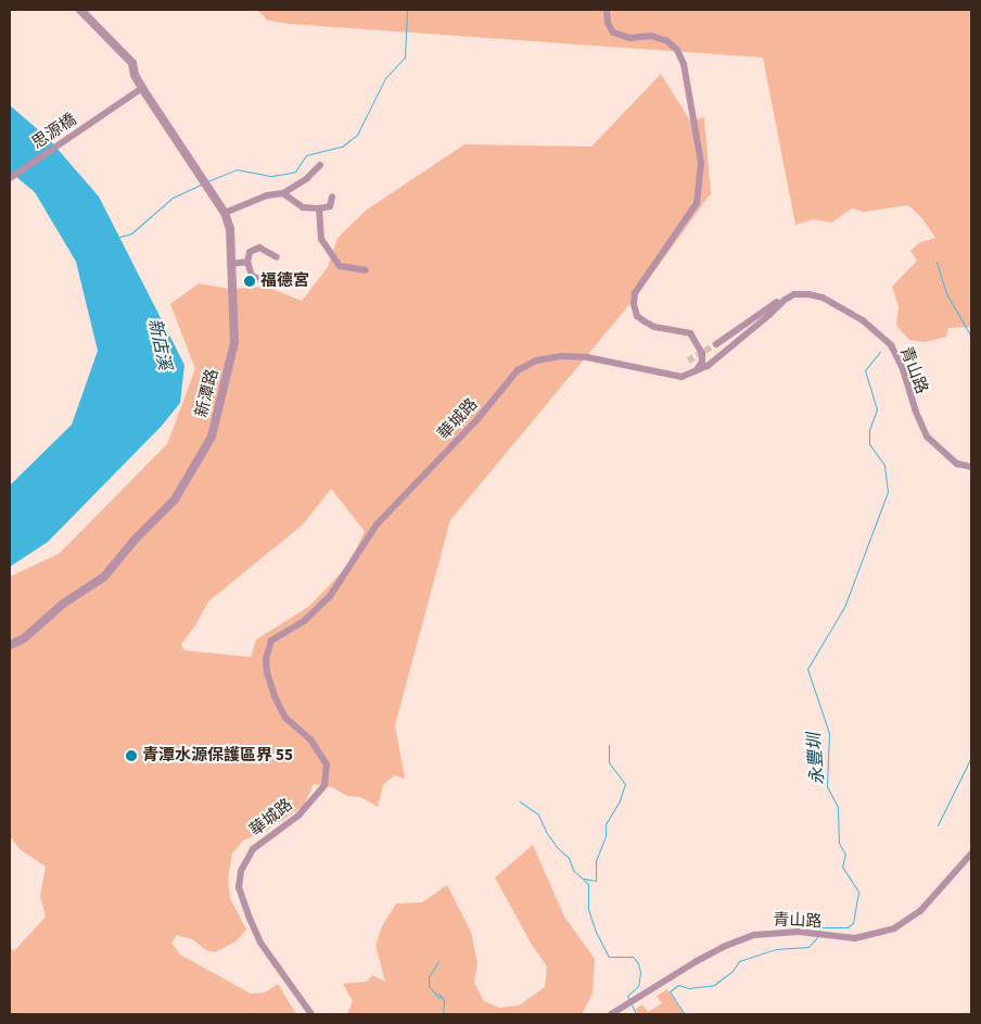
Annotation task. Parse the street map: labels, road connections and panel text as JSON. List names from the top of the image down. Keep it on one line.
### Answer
{"streets":{"street":["思源橋","青山路","新潭路","華城路"]},"crossings":[["思源橋","新潭路"]],"water":["新店溪","永豐圳"],"places":["福德宮","青潭水源保護區界 55"]}
